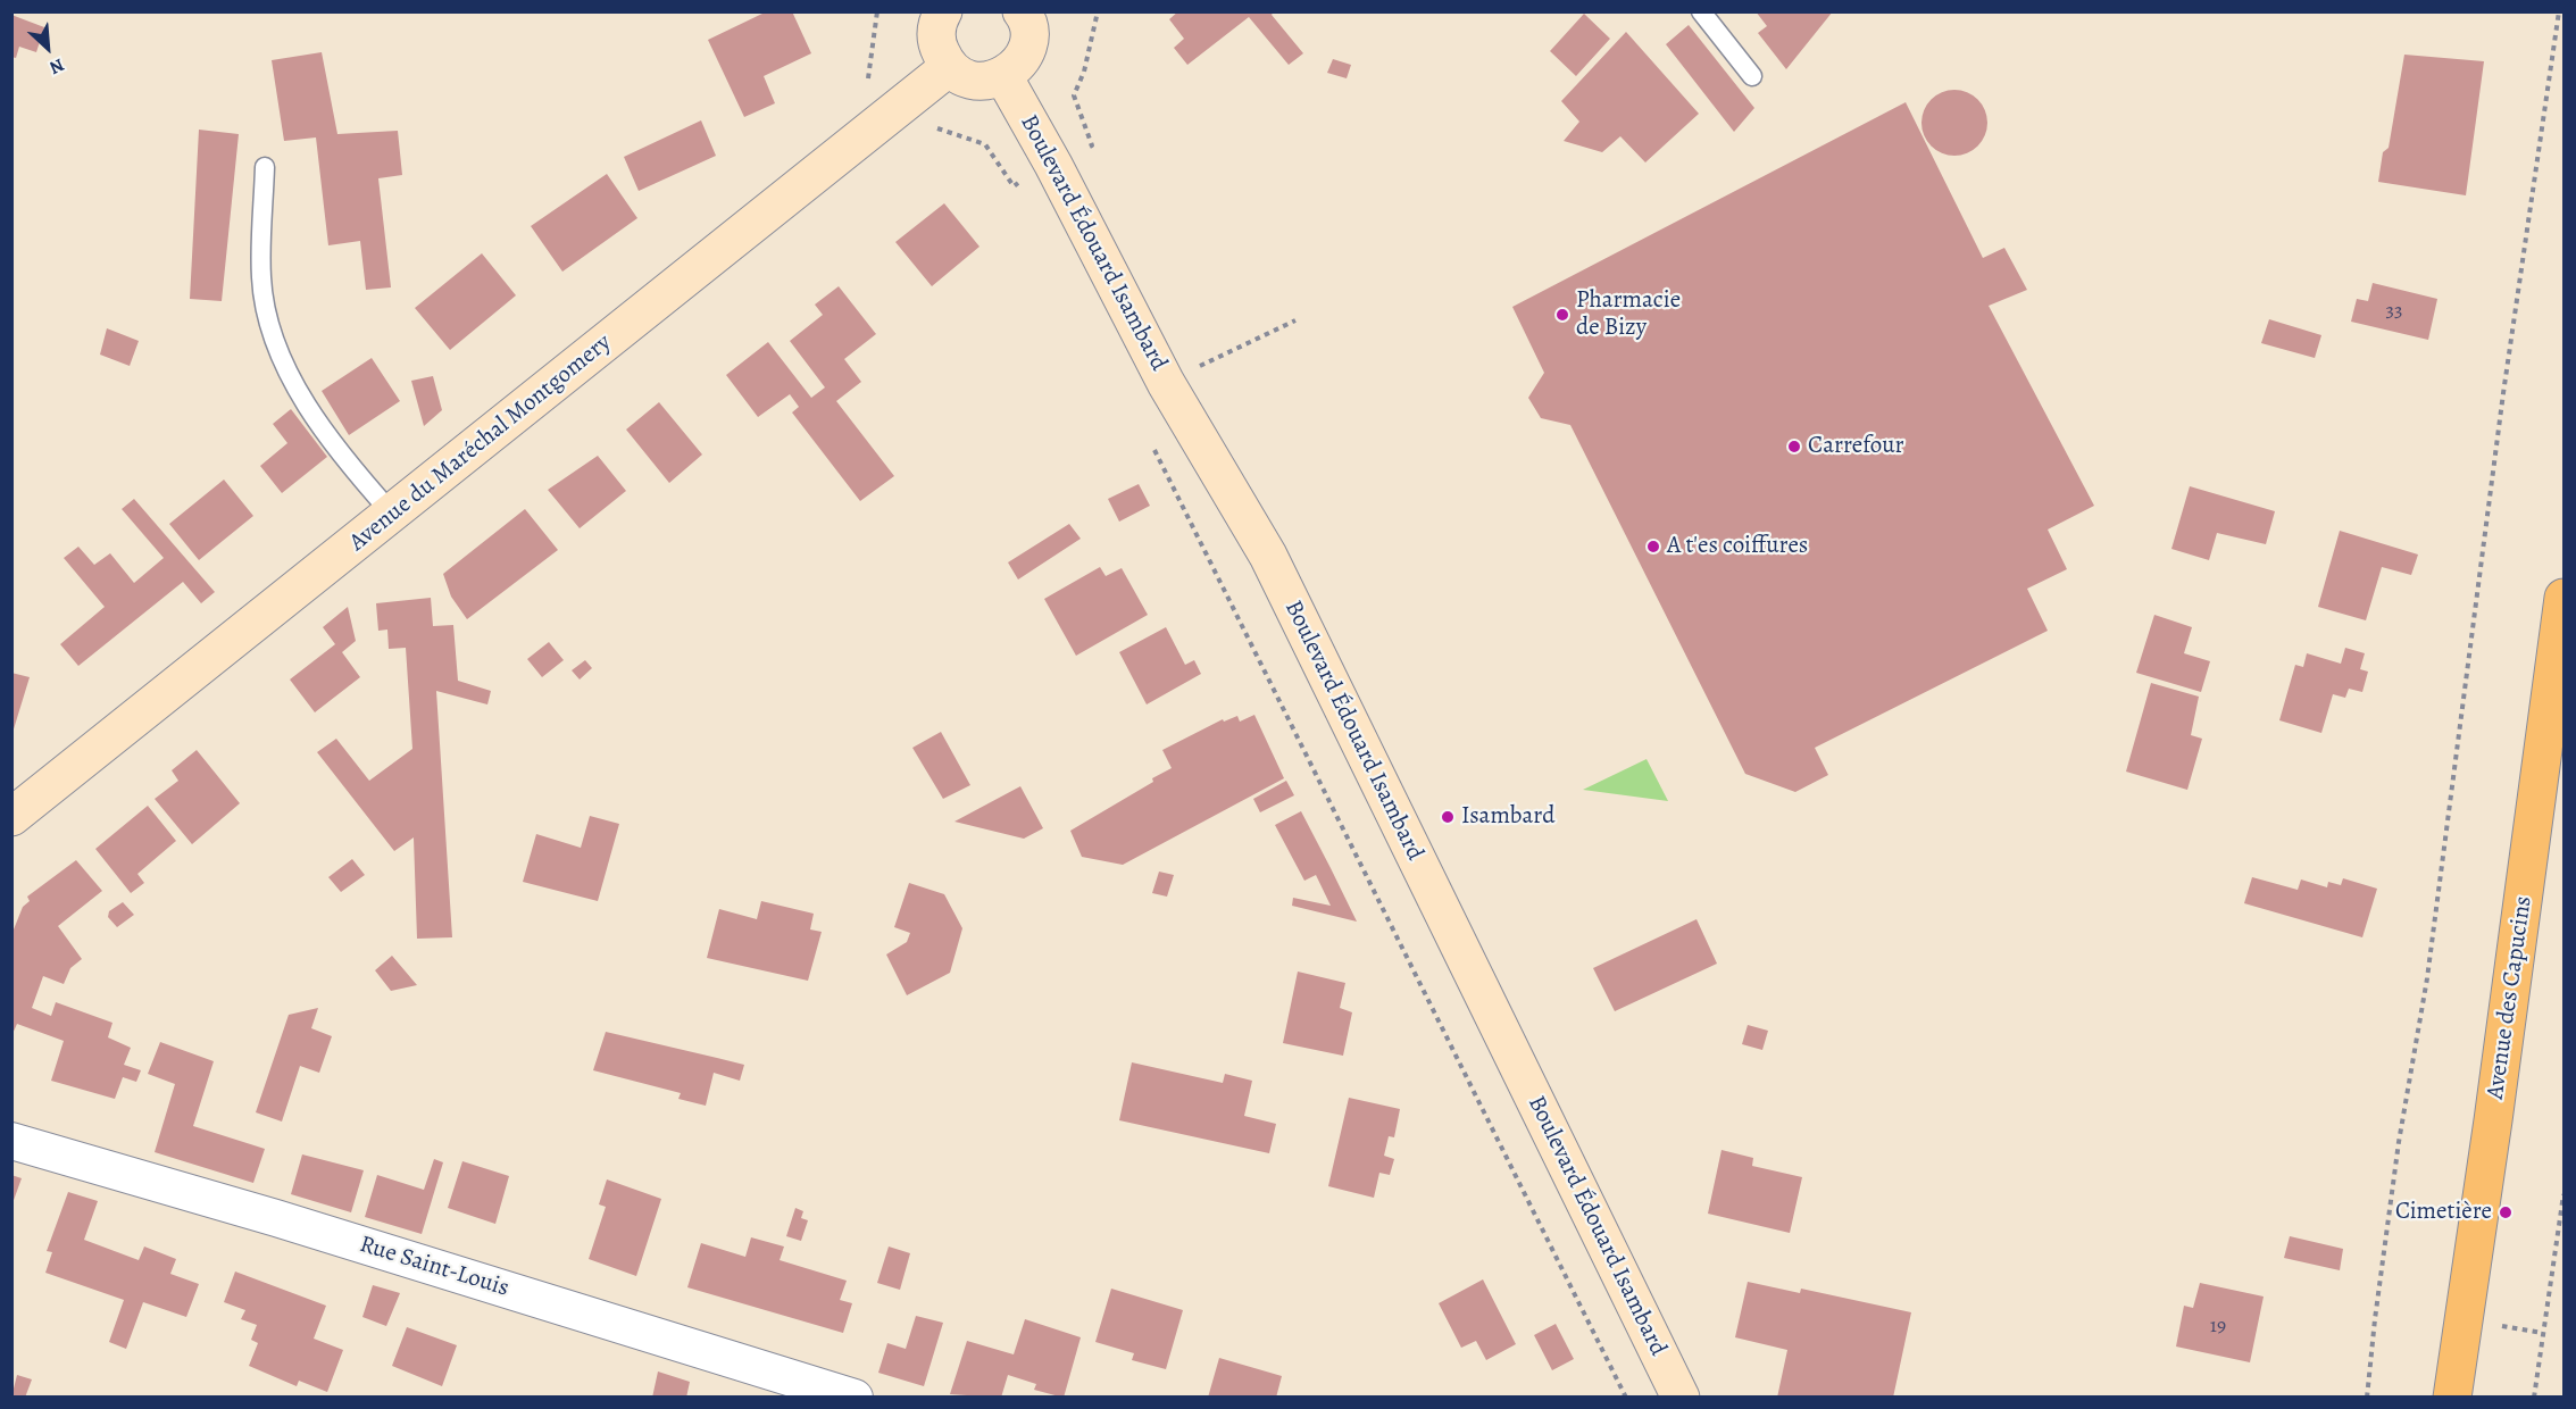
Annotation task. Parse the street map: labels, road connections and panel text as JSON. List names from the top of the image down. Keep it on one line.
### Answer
{"streets":{"main road":["Boulevard Édouard Isambard","Avenue du Maréchal Montgomery","Avenue des Capucins"],"street":["Rue Saint-Louis"]},"places":["Pharmacie de Bizy","Carrefour","A t'es coiffures","Isambard","Cimetière"],"house_numbers":["33","19"],"north":"bottom right"}
